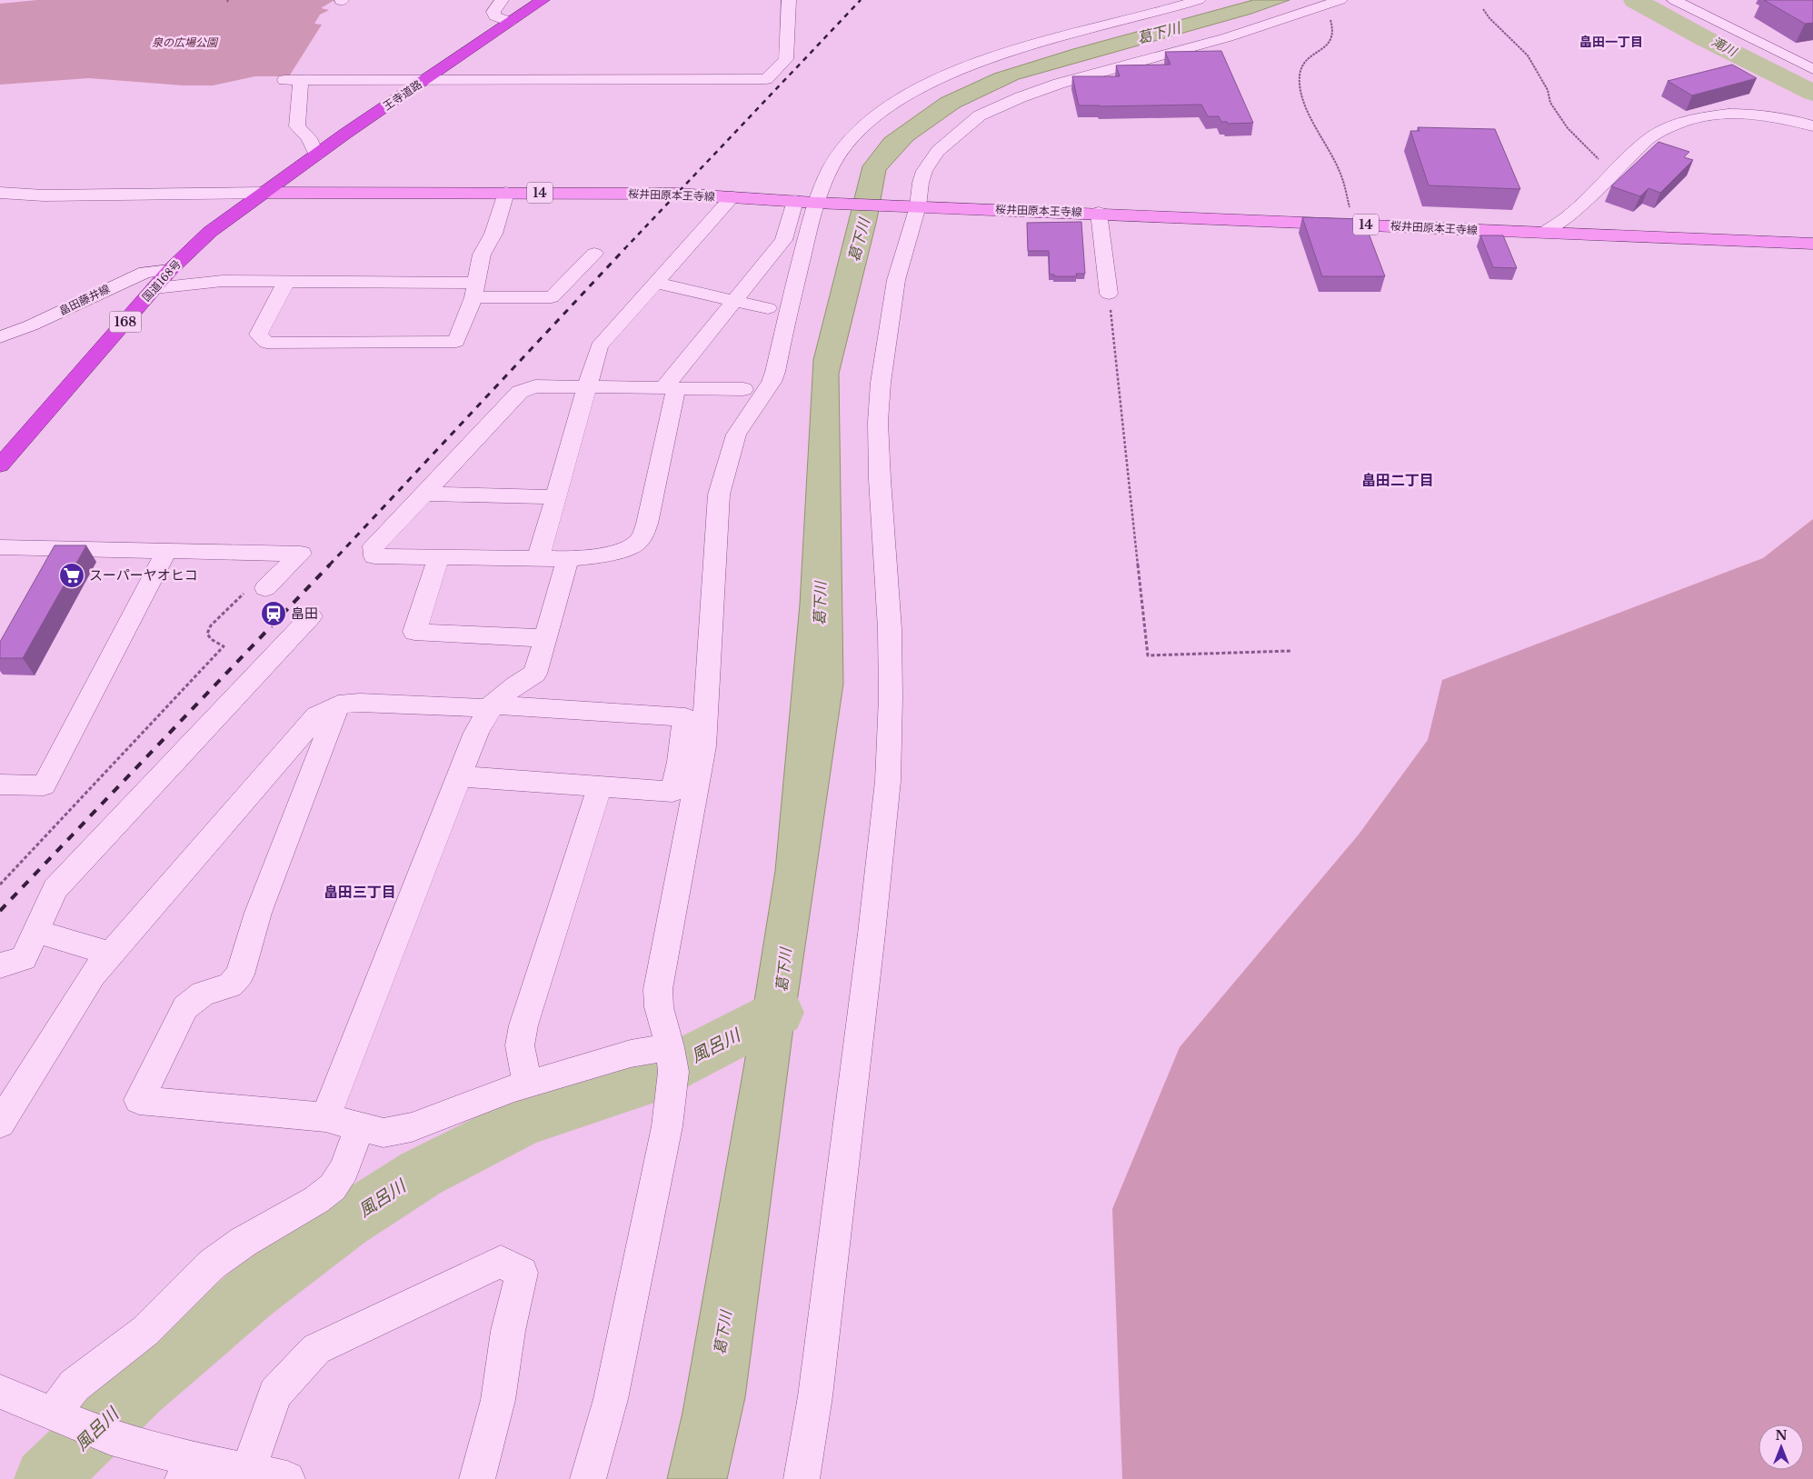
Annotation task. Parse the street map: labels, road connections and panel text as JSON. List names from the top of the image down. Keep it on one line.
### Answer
{"streets":{"highway":["王寺道路","国道168号","168"],"main road":["14","桜井田原本王寺線"],"street":["畠田藤井線"]},"crossings":[["王寺道路","桜井田原本王寺線"],["王寺道路","国道168号"],["桜井田原本王寺線","国道168号"],["国道168号","畠田藤井線"]],"districts":["畠田一丁目","畠田二丁目","畠田三丁目"],"water":["葛下川","滝川","風呂川"],"parks":["泉の広場公園"],"places":{"supermarket":["スーパーヤオヒコ"],"station":["畠田"]},"north":"top"}
